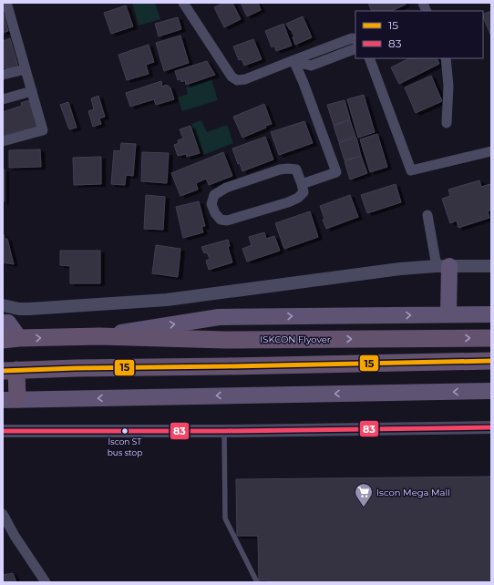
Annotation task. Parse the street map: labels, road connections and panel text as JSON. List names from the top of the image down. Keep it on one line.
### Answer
{"streets":{"highway":["ISKCON Flyover"]},"places":{"other":["Iscon ST bus stop"],"supermarket":["Iscon Mega Mall"]},"lines":["transit line 15","transit line 83"],"legend":["15","83"]}
